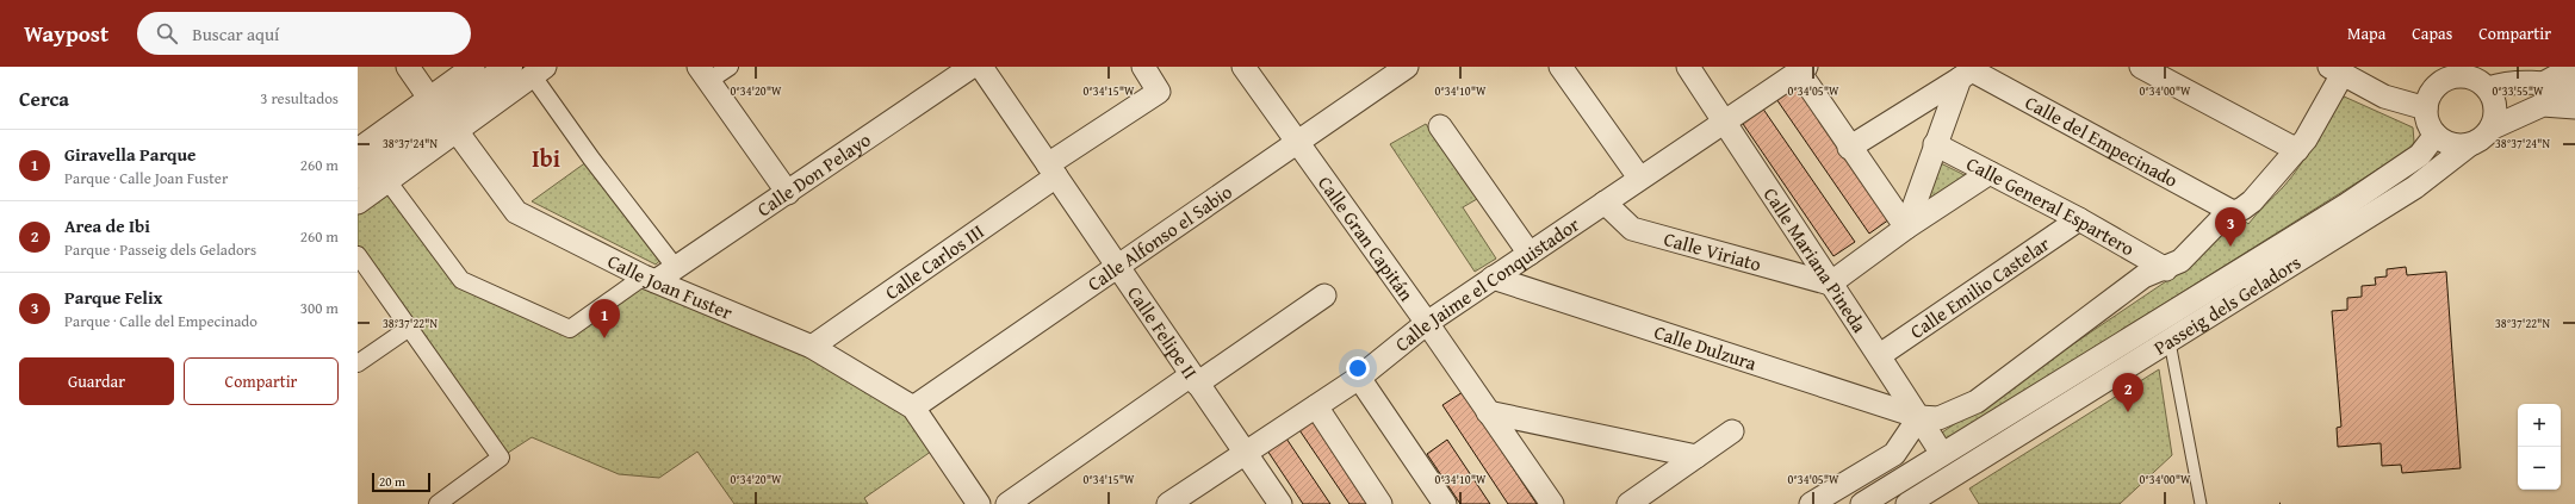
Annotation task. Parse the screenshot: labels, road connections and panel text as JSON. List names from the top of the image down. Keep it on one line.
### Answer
{"streets":{"street":["Calle del Empecinado","Calle Don Pelayo","Calle General Espartero","Calle Alfonso el Sabio","Calle Gran Capitán","Calle Viriato","Calle Mariana Pineda","Calle Carlos III","Calle Jaime el Conquistador","Calle Joan Fuster","Calle Emilio Castelar","Passeig dels Geladors","Calle Felipe II","Calle Dulzura"]},"crossings":[["Calle del Empecinado","Calle Dulzura"],["Calle Don Pelayo","Calle Joan Fuster"],["Calle General Espartero","Calle Emilio Castelar"],["Calle General Espartero","Calle Dulzura"],["Calle Alfonso el Sabio","Calle Gran Capitán"],["Calle Alfonso el Sabio","Calle Joan Fuster"],["Calle Alfonso el Sabio","Calle Felipe II"],["Calle Gran Capitán","Calle Jaime el Conquistador"],["Calle Viriato","Calle Mariana Pineda"],["Calle Viriato","Calle Jaime el Conquistador"],["Calle Mariana Pineda","Calle Jaime el Conquistador"],["Calle Mariana Pineda","Calle Emilio Castelar"],["Calle Mariana Pineda","Calle Dulzura"],["Calle Carlos III","Calle Joan Fuster"],["Calle Carlos III","Calle Felipe II"],["Calle Jaime el Conquistador","Calle Felipe II"],["Calle Jaime el Conquistador","Calle Dulzura"]],"districts":["Ibi"],"scale_bar":"20 m","page":{"header":"Waypost","search":"Buscar aquí","nav":["Mapa","Capas","Compartir"],"heading":["Cerca","3 resultados"],"list":[{"mark":"1","name":"Giravella Parque","note":"Parque · Calle Joan Fuster","value":"260 m"},{"mark":"2","name":"Area de Ibi","note":"Parque · Passeig dels Geladors","value":"260 m"},{"mark":"3","name":"Parque Felix","note":"Parque · Calle del Empecinado","value":"300 m"}],"pins":["3","1","2"],"buttons":["Guardar","Compartir"],"map_buttons":["+","−"],"scale":"20 m"},"coordinates":["0°34'20\"W","0°34'15\"W","0°34'10\"W","0°34'05\"W","0°34'00\"W","0°33'55\"W","38°37'24\"N","38°37'22\"N"]}
